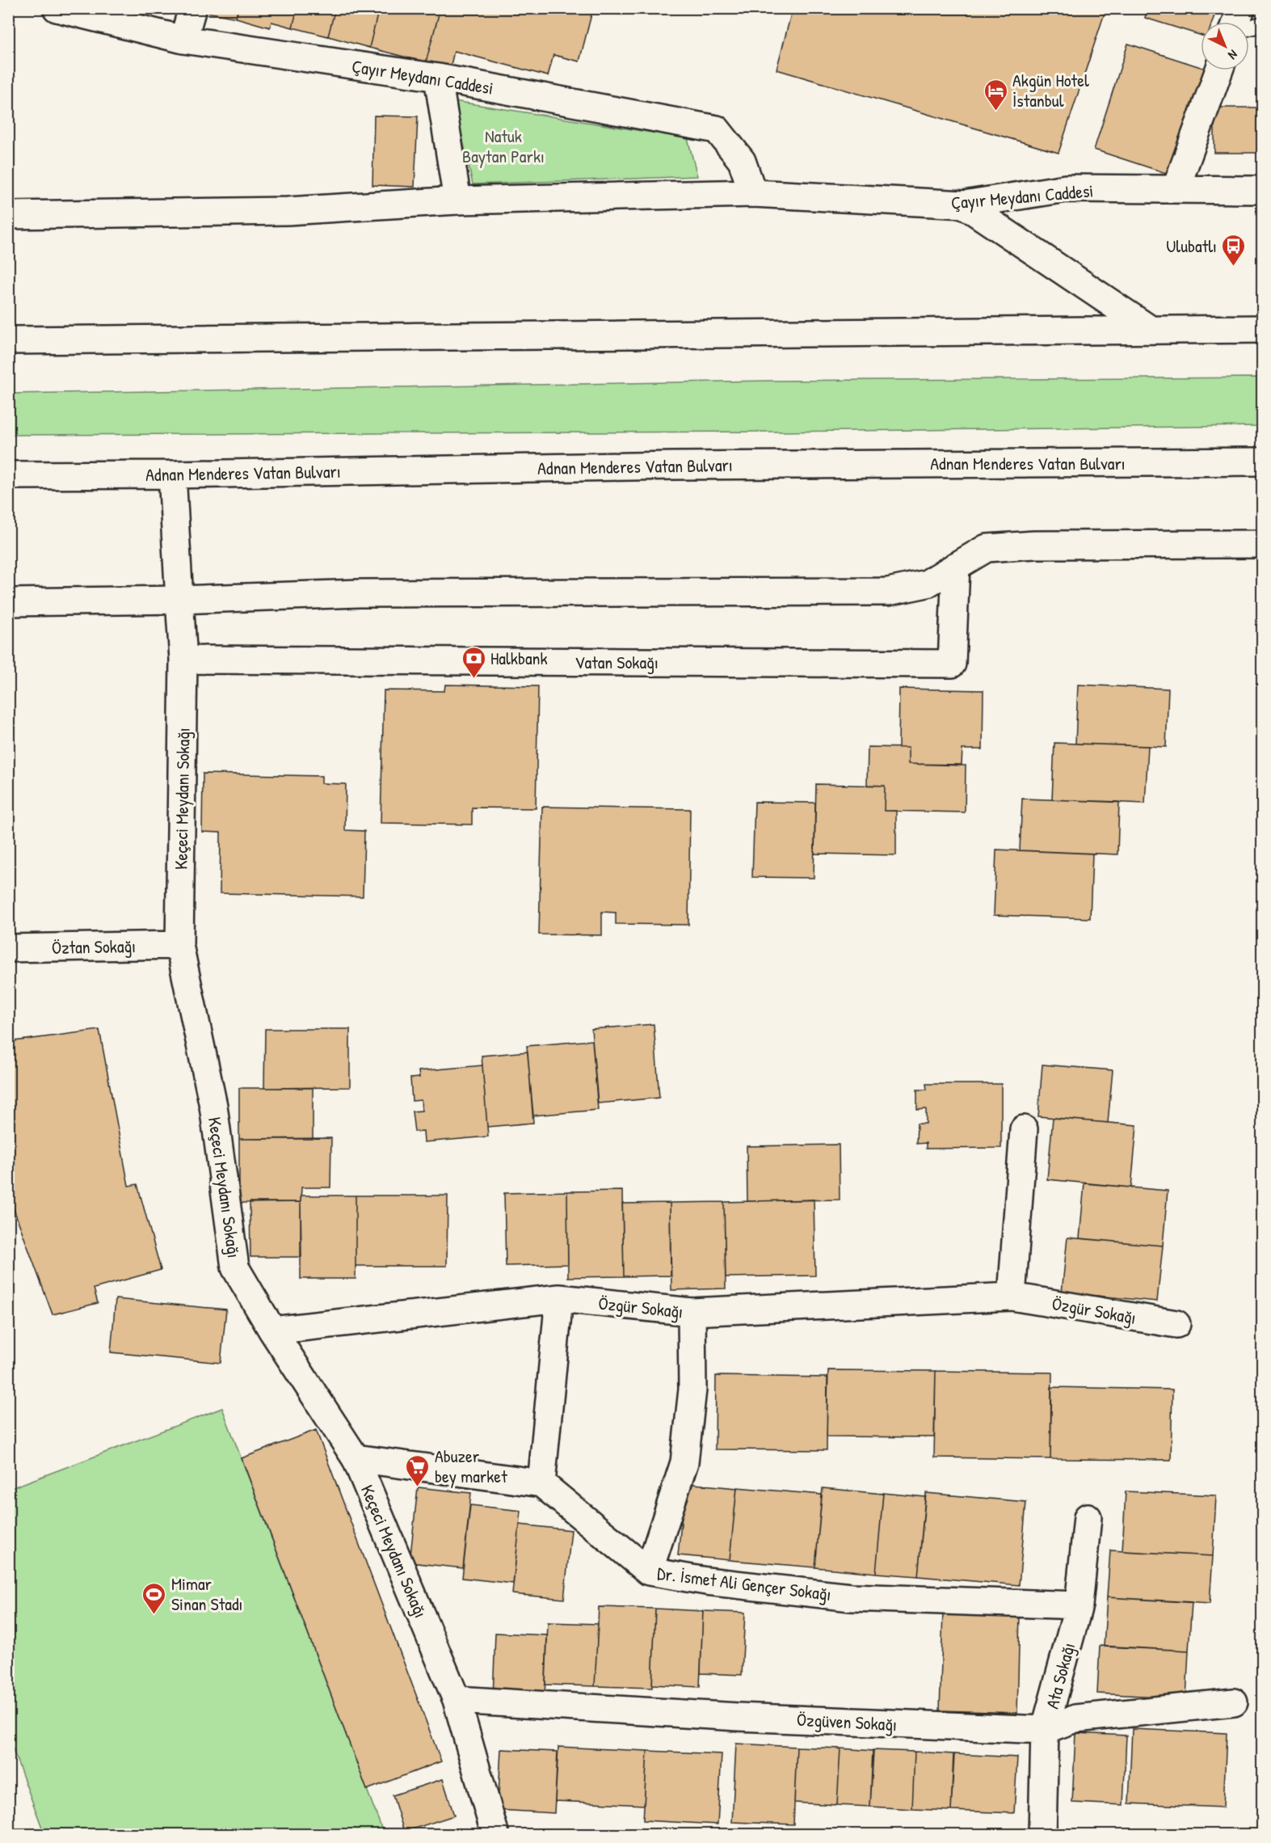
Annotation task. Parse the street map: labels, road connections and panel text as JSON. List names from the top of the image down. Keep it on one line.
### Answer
{"streets":{"street":["Çayır Meydanı Caddesi","Adnan Menderes Vatan Bulvarı","Vatan Sokağı","Keçeci Meydanı Sokağı","Öztan Sokağı","Özgür Sokağı","Dr. İsmet Ali Gençer Sokağı","Ata Sokağı","Özgüven Sokağı"]},"crossings":[["Adnan Menderes Vatan Bulvarı","Keçeci Meydanı Sokağı"],["Vatan Sokağı","Keçeci Meydanı Sokağı"],["Keçeci Meydanı Sokağı","Öztan Sokağı"],["Keçeci Meydanı Sokağı","Özgür Sokağı"],["Keçeci Meydanı Sokağı","Özgüven Sokağı"],["Dr. İsmet Ali Gençer Sokağı","Ata Sokağı"],["Ata Sokağı","Özgüven Sokağı"]],"parks":["Natuk Baytan Parkı"],"places":{"hotel":["Akgün Hotel İstanbul"],"bus stop":["Ulubatlı"],"bank":["Halkbank"],"supermarket":["Abuzer bey market"],"sports":["Mimar Sinan Stadı"]},"north":"bottom right"}
